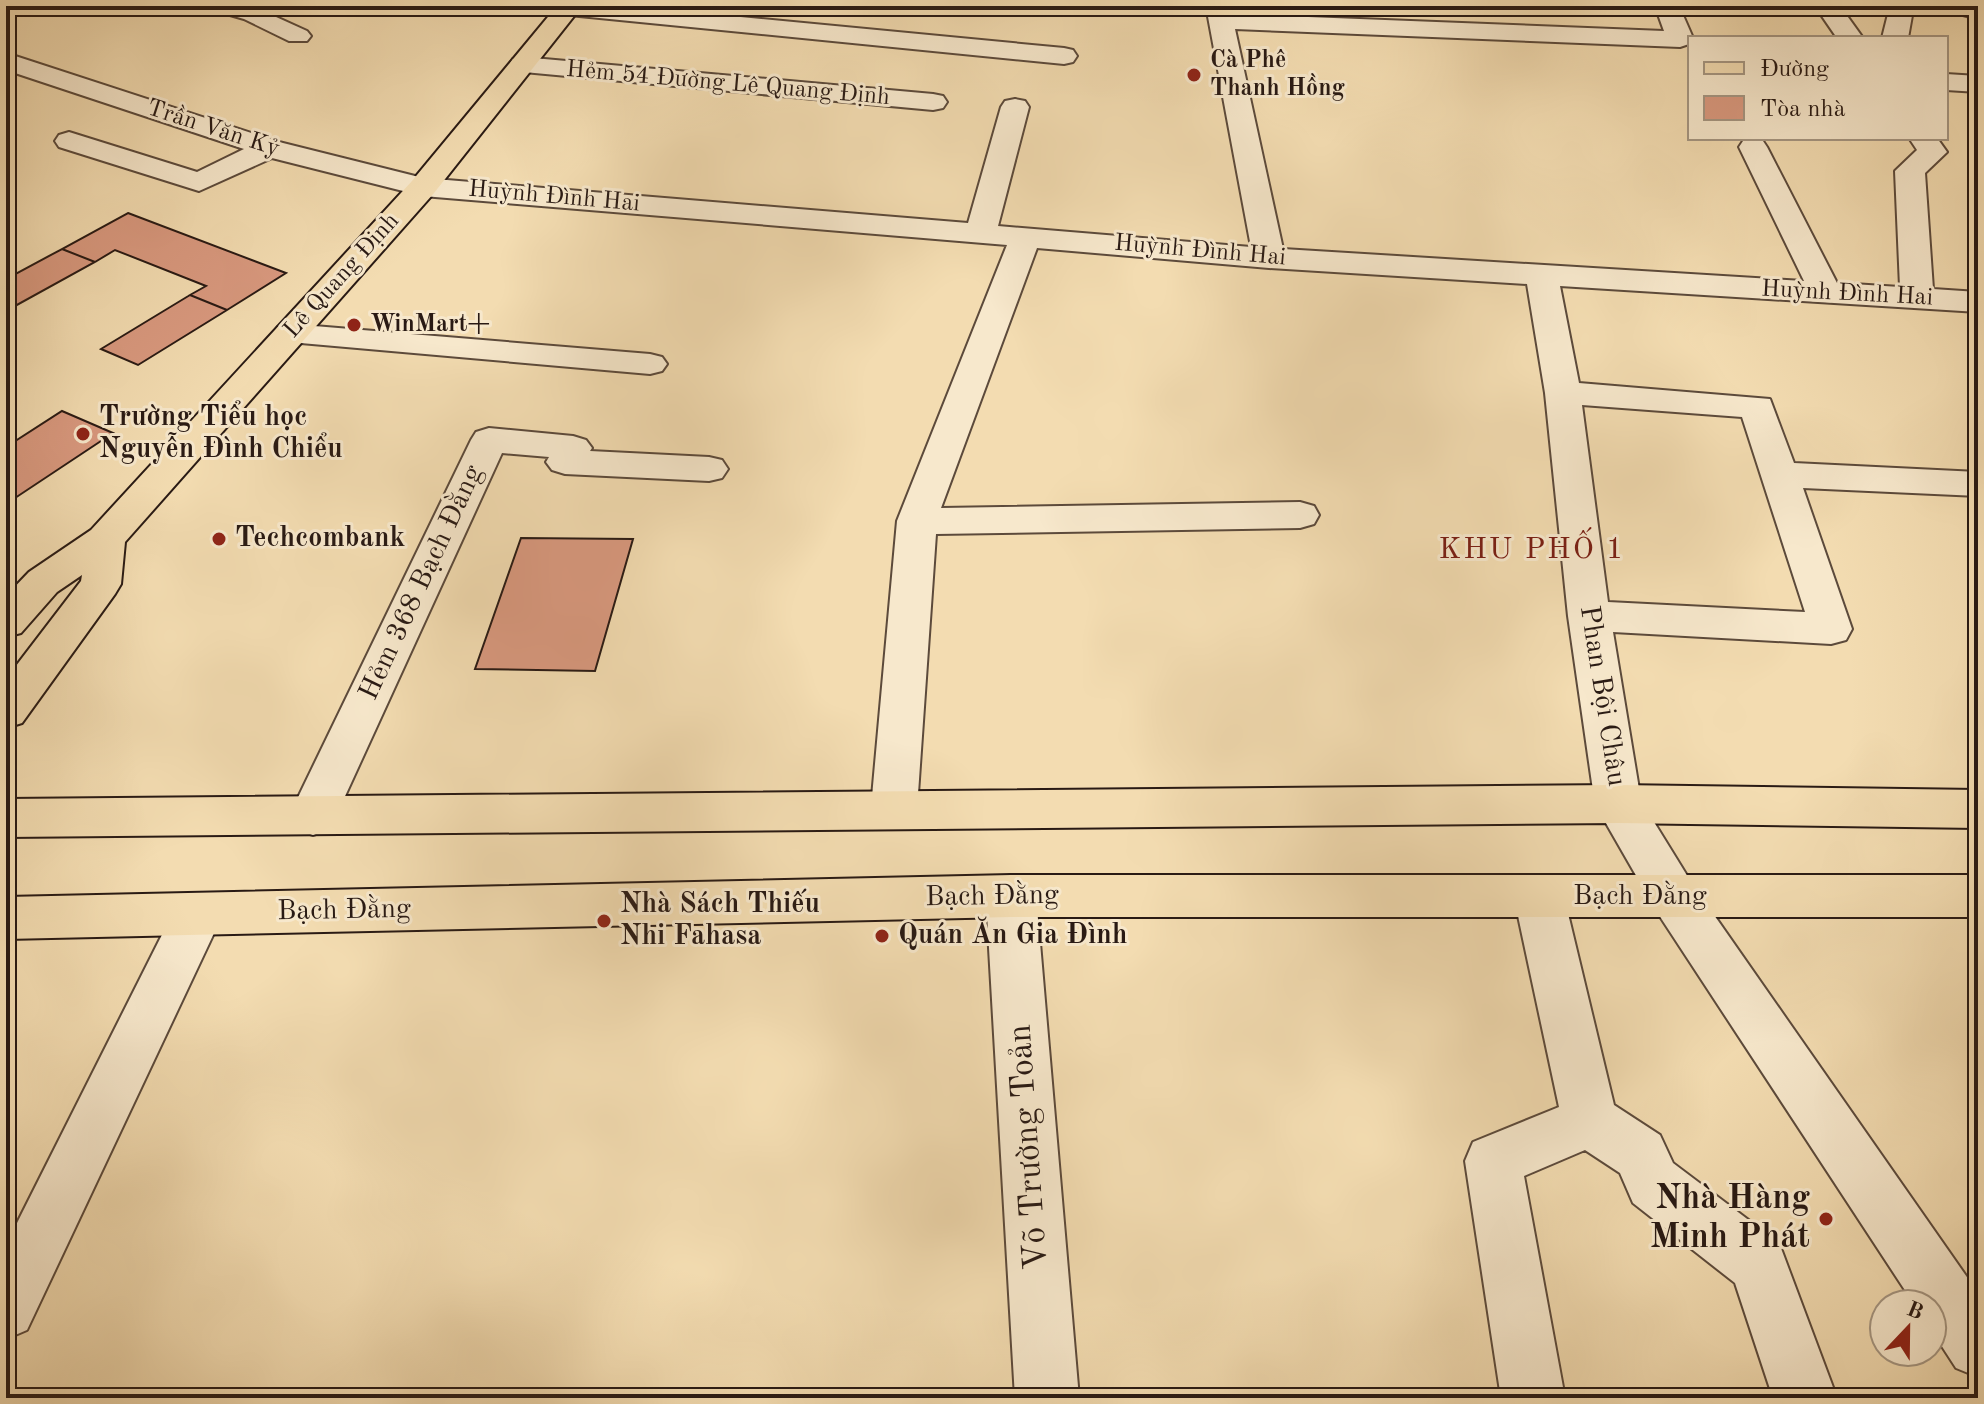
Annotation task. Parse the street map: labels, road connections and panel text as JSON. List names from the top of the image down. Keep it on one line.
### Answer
{"streets":{"main road":["Lê Quang Định","Bạch Đằng"],"street":["Hẻm 54 Đường Lê Quang Định","Trần Văn Kỷ","Huỳnh Đình Hai","Hẻm 368 Bạch Đằng","Phan Bội Châu","Võ Trường Toản"]},"crossings":[["Hẻm 54 Đường Lê Quang Định","Lê Quang Định"],["Trần Văn Kỷ","Huỳnh Đình Hai"],["Trần Văn Kỷ","Lê Quang Định"],["Huỳnh Đình Hai","Lê Quang Định"],["Huỳnh Đình Hai","Phan Bội Châu"],["Phan Bội Châu","Bạch Đằng"],["Bạch Đằng","Võ Trường Toản"]],"districts":["KHU PHỐ 1"],"places":["Cà Phê Thanh Hồng","WinMart+","Trường Tiểu học Nguyễn Đình Chiểu","Techcombank","Nhà Sách Thiếu Nhi Fahasa","Quán Ăn Gia Đình","Nhà Hàng Minh Phát"],"legend":["Đường","Tòa nhà"],"north":"top"}
